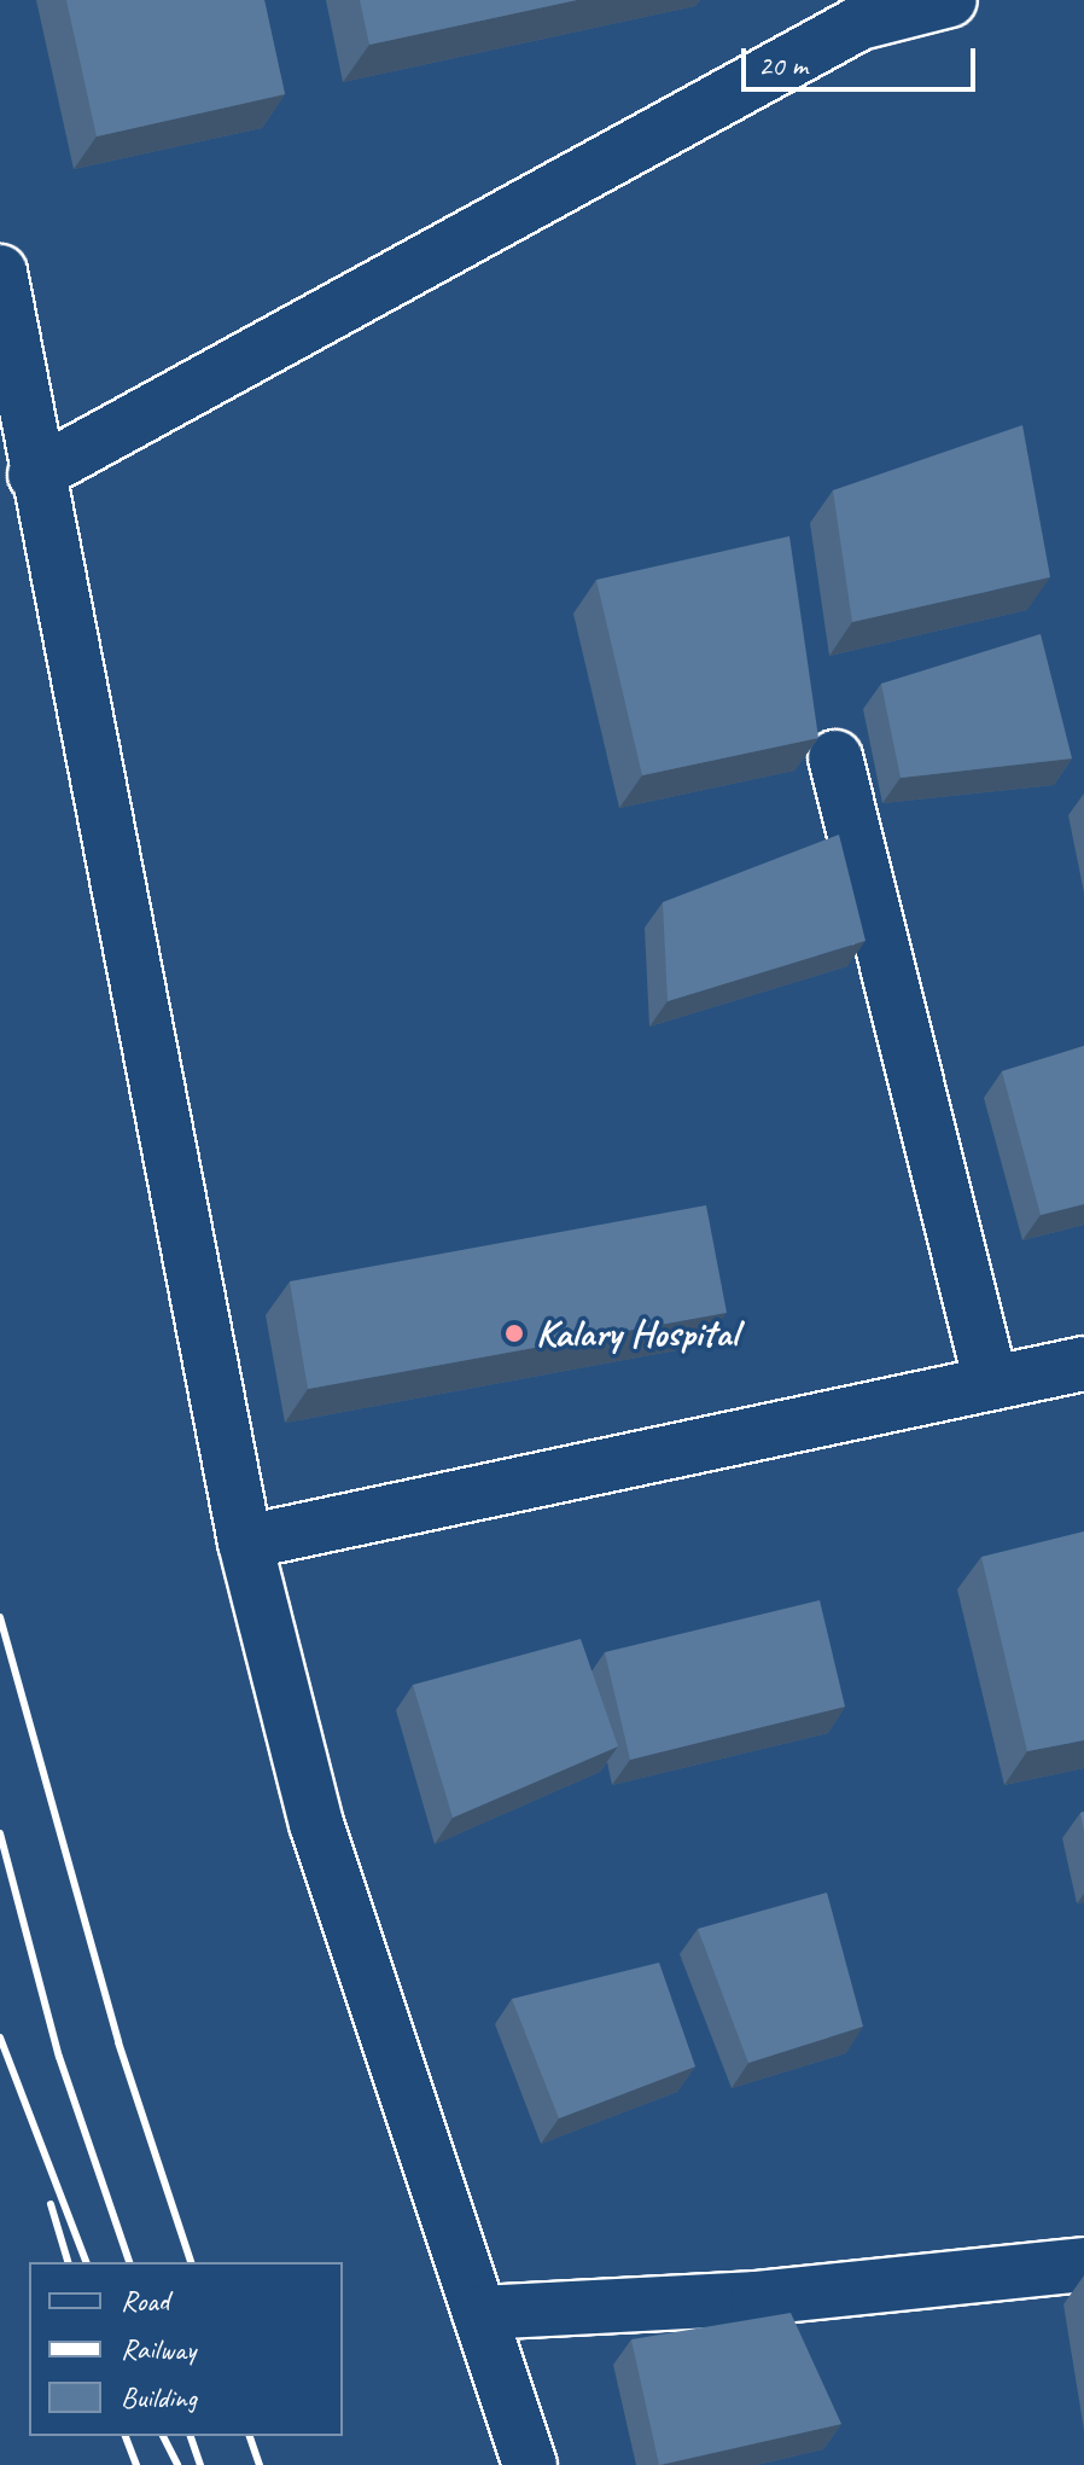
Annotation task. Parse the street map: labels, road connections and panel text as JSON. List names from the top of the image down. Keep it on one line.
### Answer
{"places":["Kalary Hospital"],"legend":["Road","Railway","Building"],"scale_bar":"20 m"}
